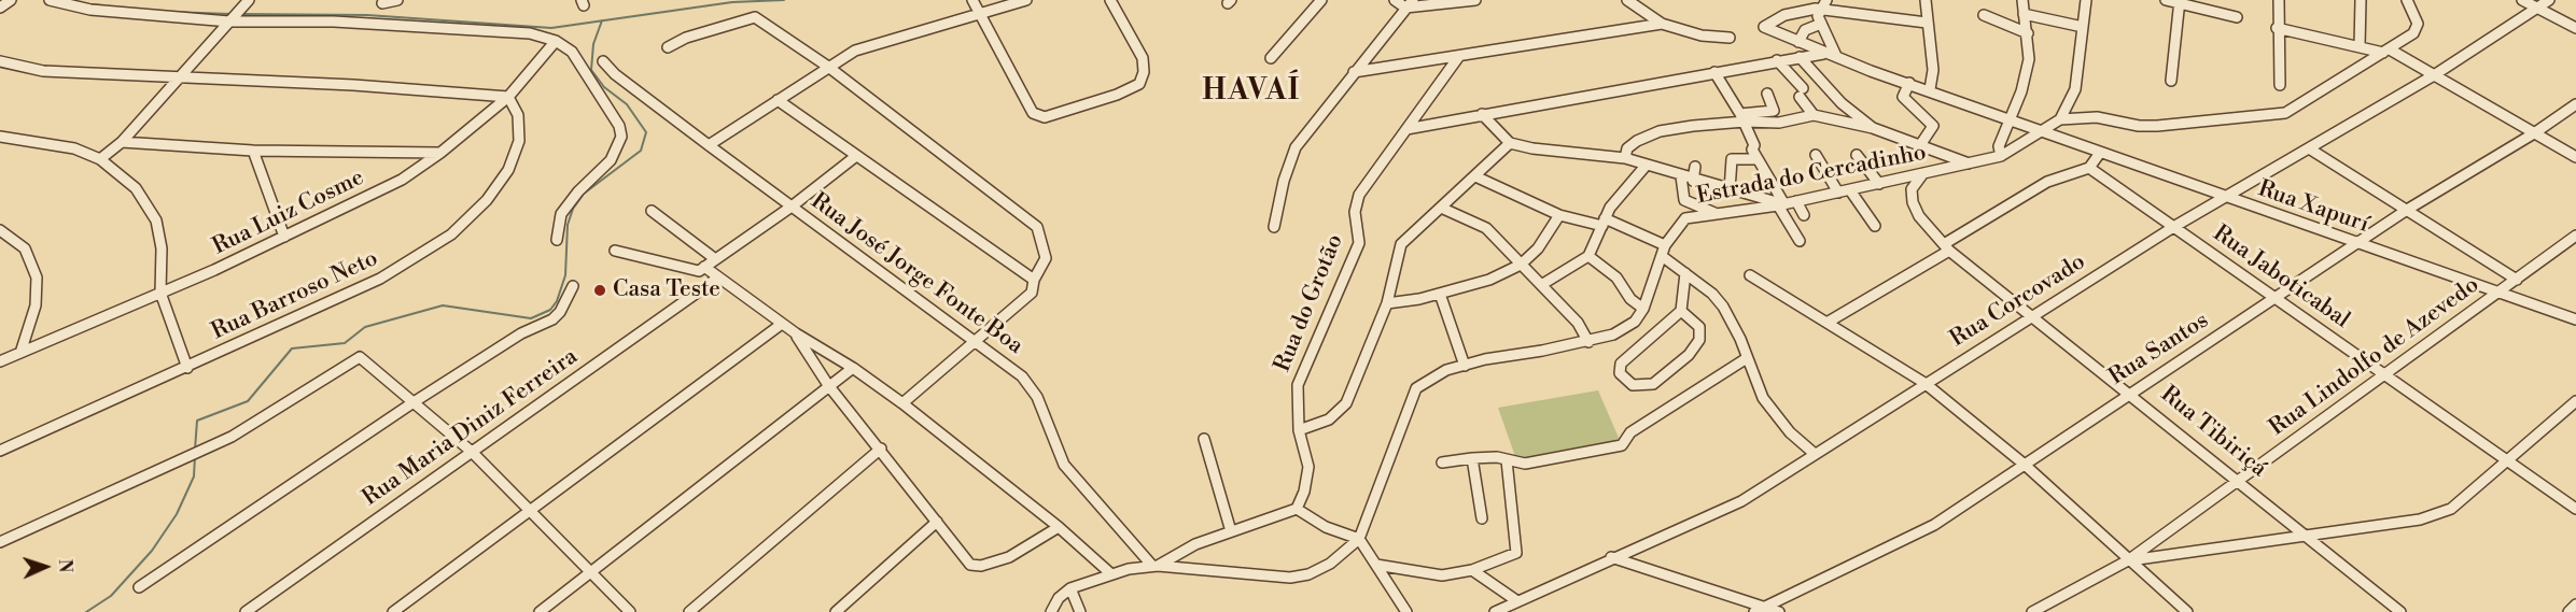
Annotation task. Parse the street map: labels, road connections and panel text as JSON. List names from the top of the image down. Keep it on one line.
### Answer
{"streets":{"street":["Estrada do Cercadinho","Rua Xapurí","Rua Luiz Cosme","Rua José Jorge Fonte Boa","Rua Jaboticabal","Rua Barroso Neto","Rua Corcovado","Rua do Grotão","Rua Santos","Rua Lindolfo de Azevedo","Rua Maria Diniz Ferreira","Rua Tibiriçá"]},"crossings":[["Estrada do Cercadinho","Rua Xapurí"],["Estrada do Cercadinho","Rua José Jorge Fonte Boa"],["Estrada do Cercadinho","Rua Tibiriçá"],["Rua Xapurí","Rua Corcovado"],["Rua Xapurí","Rua Santos"],["Rua Xapurí","Rua Lindolfo de Azevedo"],["Rua Luiz Cosme","Rua Barroso Neto"],["Rua Jaboticabal","Rua Corcovado"],["Rua Jaboticabal","Rua Santos"],["Rua Jaboticabal","Rua Lindolfo de Azevedo"],["Rua Corcovado","Rua Tibiriçá"],["Rua Santos","Rua Tibiriçá"],["Rua Lindolfo de Azevedo","Rua Tibiriçá"]],"districts":["HAVAÍ"],"places":["Casa Teste"],"north":"right"}
